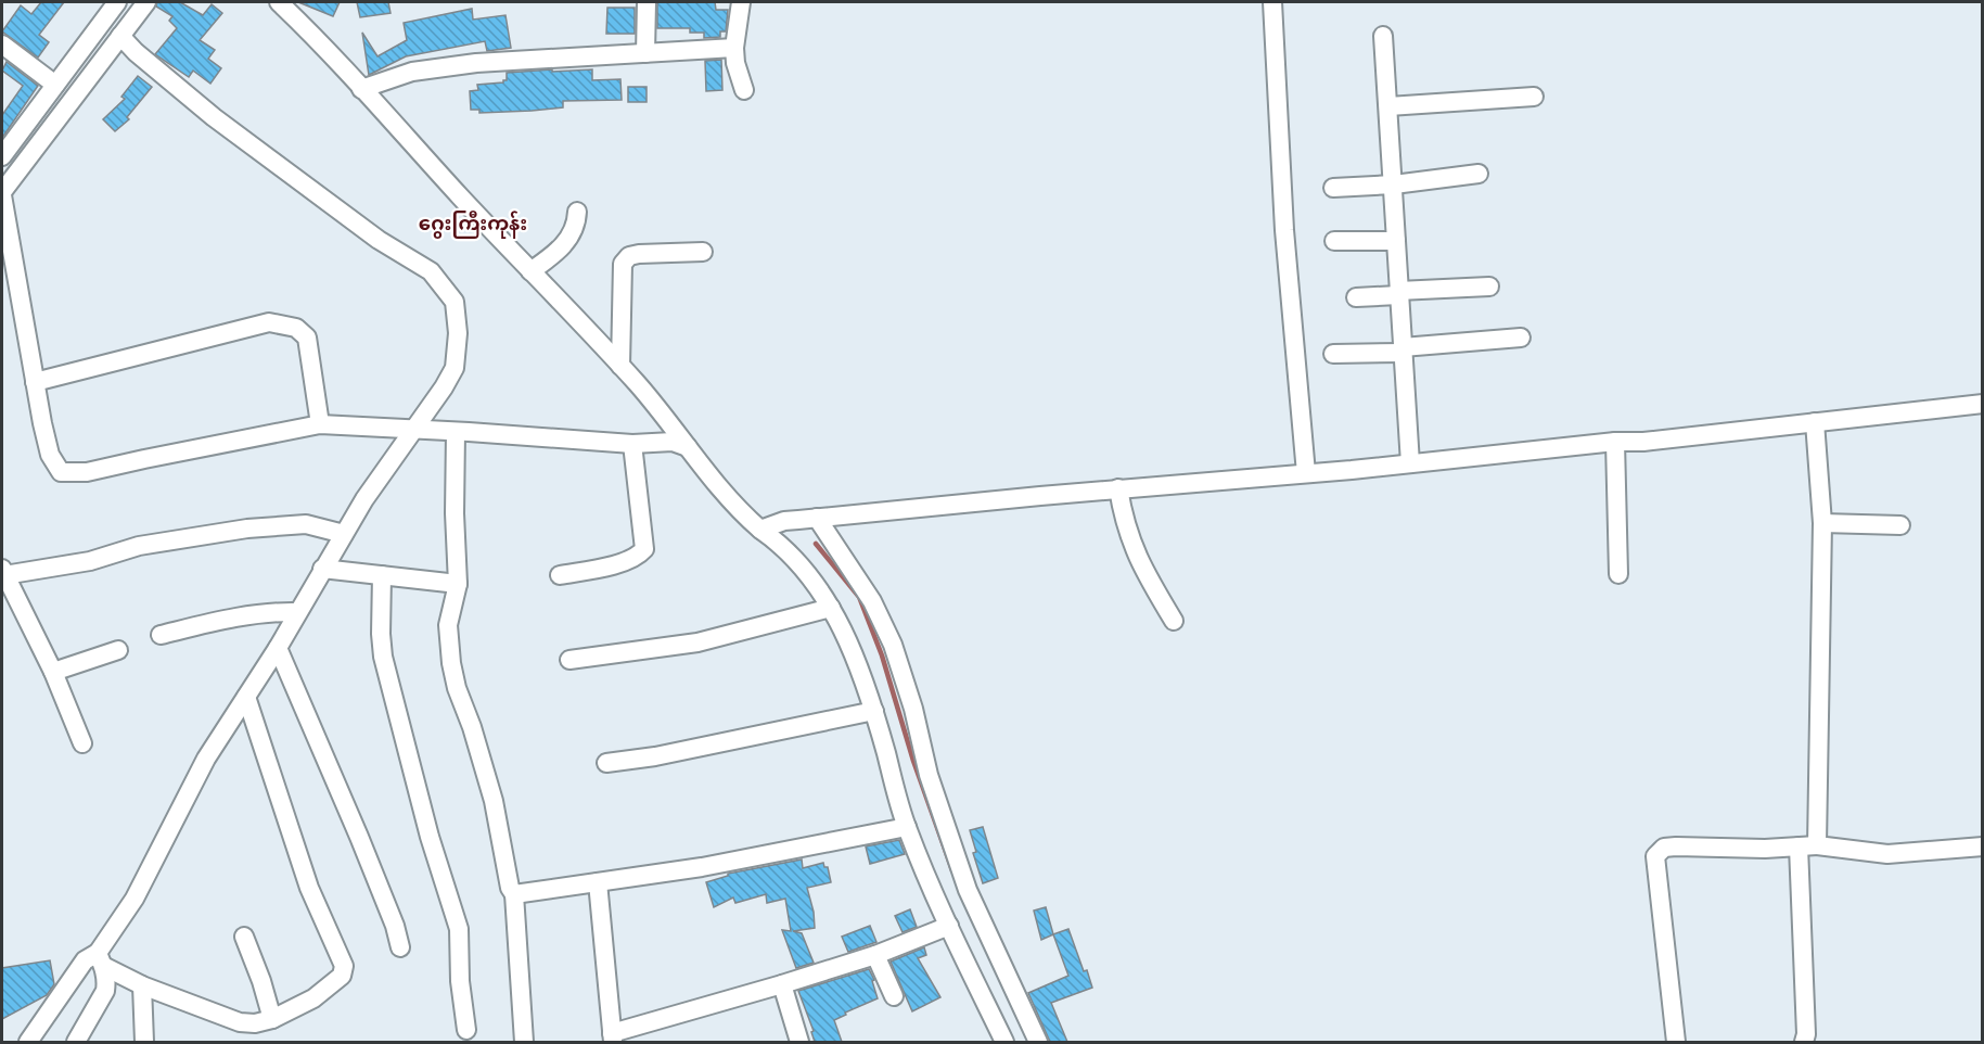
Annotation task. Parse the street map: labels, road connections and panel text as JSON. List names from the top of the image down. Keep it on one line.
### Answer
{"districts":["ဂွေးကြီးကုန်း"]}
